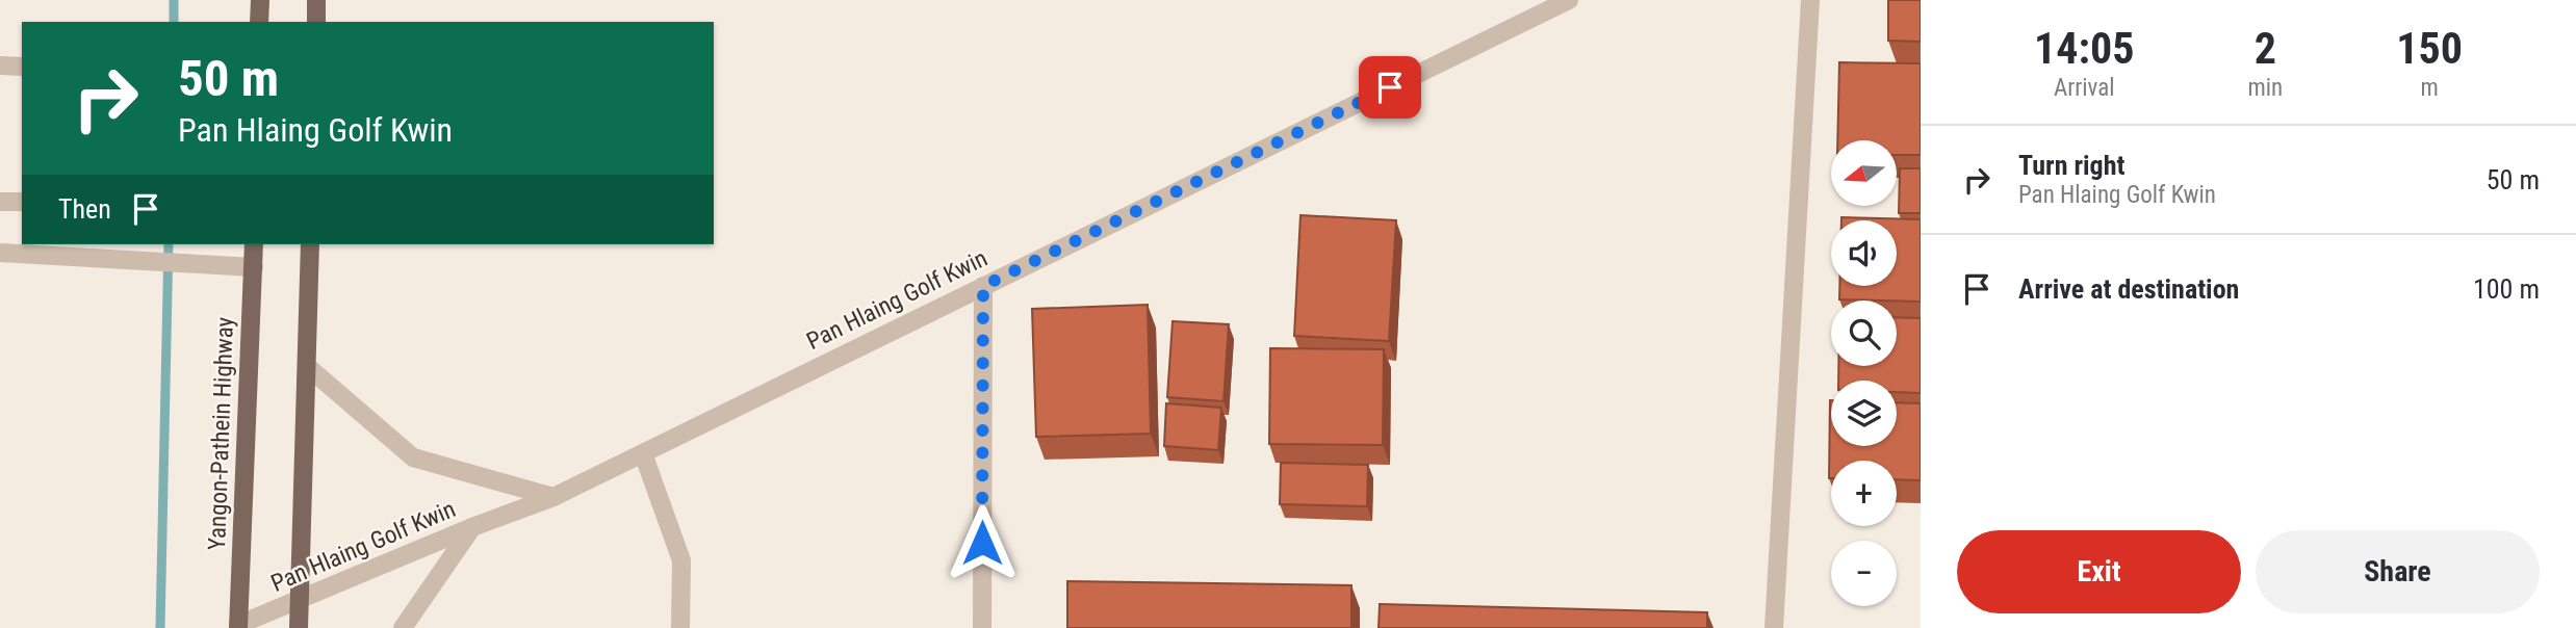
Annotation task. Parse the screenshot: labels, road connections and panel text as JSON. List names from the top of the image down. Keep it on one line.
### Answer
{"streets":{"main road":["Yangon-Pathein Highway"],"street":["Pan Hlaing Golf Kwin"]},"crossings":[["Pan Hlaing Golf Kwin","Yangon-Pathein Highway"]],"north":"left","page":{"eta":["14:05","Arrival","2","min","150","m"],"turn":["50 m","Pan Hlaing Golf Kwin"],"list":[{"name":"Turn right","note":"Pan Hlaing Golf Kwin","value":"50 m"},{"name":"Arrive at destination","value":"100 m"}],"map_buttons":["+","−"],"then":"Then","buttons":["Exit","Share"]}}
